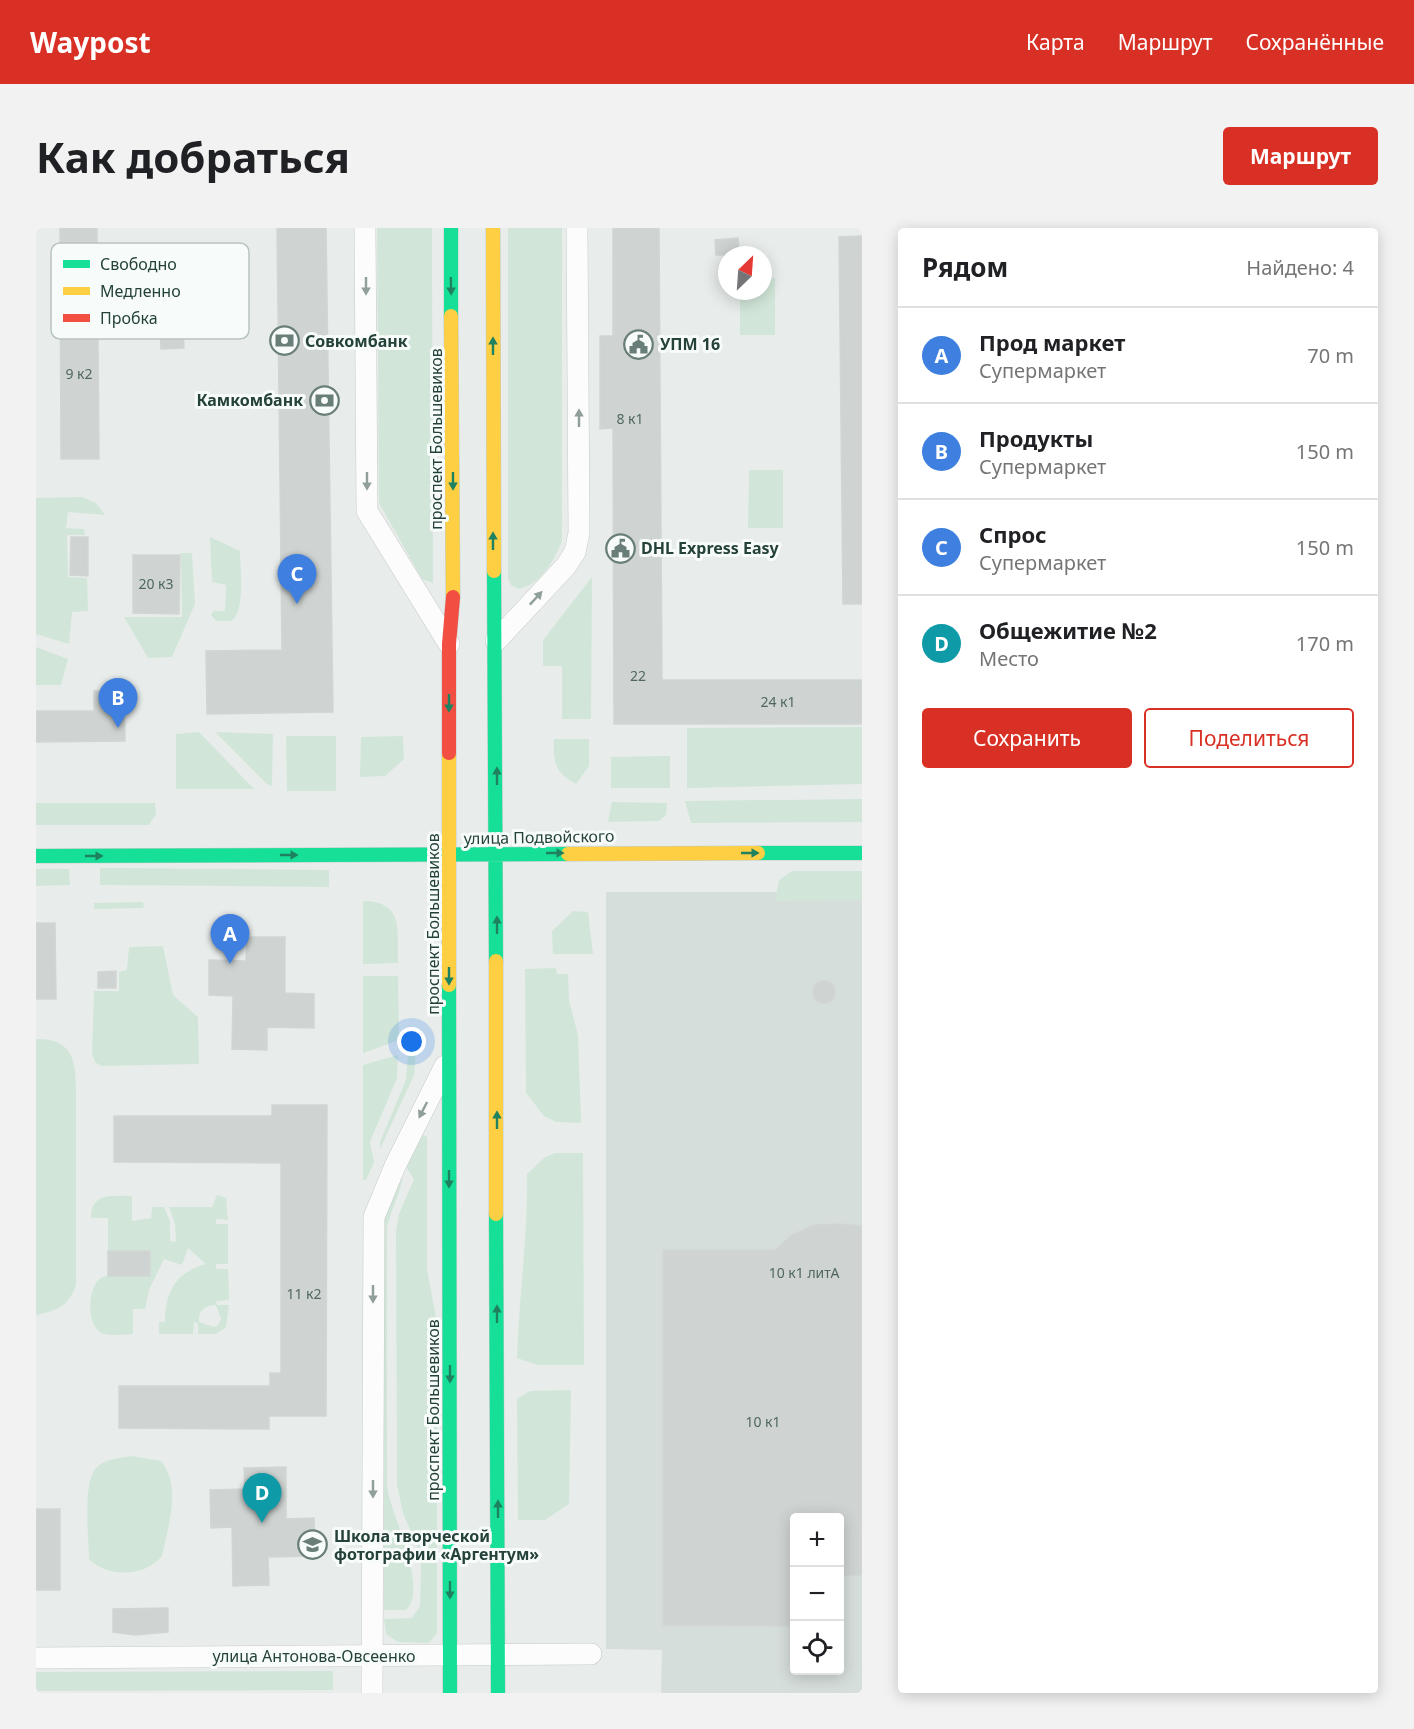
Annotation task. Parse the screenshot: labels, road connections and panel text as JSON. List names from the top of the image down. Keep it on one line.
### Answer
{"streets":{"main road":["проспект Большевиков","улица Подвойского"],"street":["улица Антонова-Овсеенко"]},"crossings":[["проспект Большевиков","улица Подвойского"],["проспект Большевиков","улица Антонова-Овсеенко"]],"one_way":["улица Подвойского"],"places":{"bank":["Совкомбанк","Камкомбанк"],"public building":["УПМ 16","DHL Express Easy"],"school or university":["Школа творческой фотографии «Аргентум»"]},"house_numbers":["9 к2","8 к1","20 к3","22","24 к1","10 к1 литА","11 к2","10 к1"],"legend":["Свободно","Медленно","Пробка"],"north":"top right","page":{"header":"Waypost","nav":["Карта","Маршрут","Сохранённые"],"buttons":["Маршрут",["Сохранить","Поделиться"]],"title":"Как добраться","heading":["Рядом","Найдено: 4"],"list":[{"mark":"A","name":"Прод маркет","note":"Супермаркет","value":"70 m"},{"mark":"B","name":"Продукты","note":"Супермаркет","value":"150 m"},{"mark":"C","name":"Спрос","note":"Супермаркет","value":"150 m"},{"mark":"D","name":"Общежитие №2","note":"Место","value":"170 m"}],"pins":["C","B","A","D"],"map_buttons":["+","−"]}}
